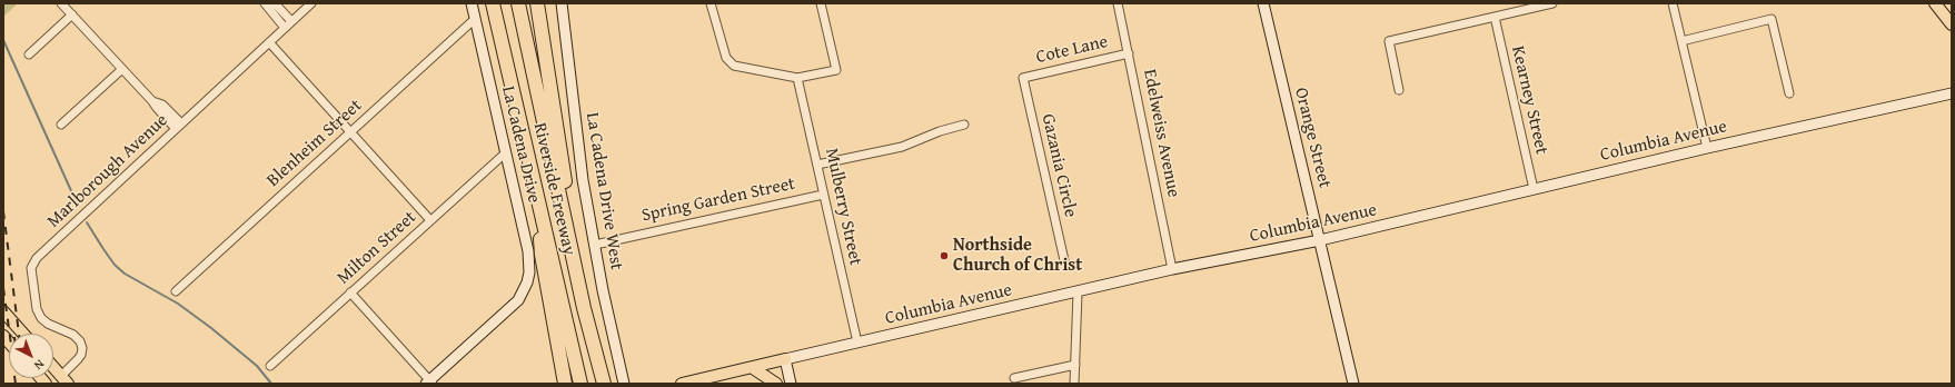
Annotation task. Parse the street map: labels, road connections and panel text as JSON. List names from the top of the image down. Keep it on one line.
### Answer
{"streets":{"highway":["Riverside Freeway"],"main road":["Orange Street","Columbia Avenue","La Cadena Drive","La Cadena Drive West"],"street":["Cote Lane","Kearney Street","Edelweiss Avenue","Blenheim Street","Gazania Circle","Marlborough Avenue","Spring Garden Street","Mulberry Street","Milton Street"]},"crossings":[["Cote Lane","Edelweiss Avenue"],["Cote Lane","Gazania Circle"],["Kearney Street","Columbia Avenue"],["Edelweiss Avenue","Columbia Avenue"],["Orange Street","Columbia Avenue"],["Columbia Avenue","Mulberry Street"],["Blenheim Street","La Cadena Drive"],["La Cadena Drive","Milton Street"],["La Cadena Drive West","Spring Garden Street"],["Spring Garden Street","Mulberry Street"]],"places":["Northside Church of Christ"],"north":"bottom right"}
